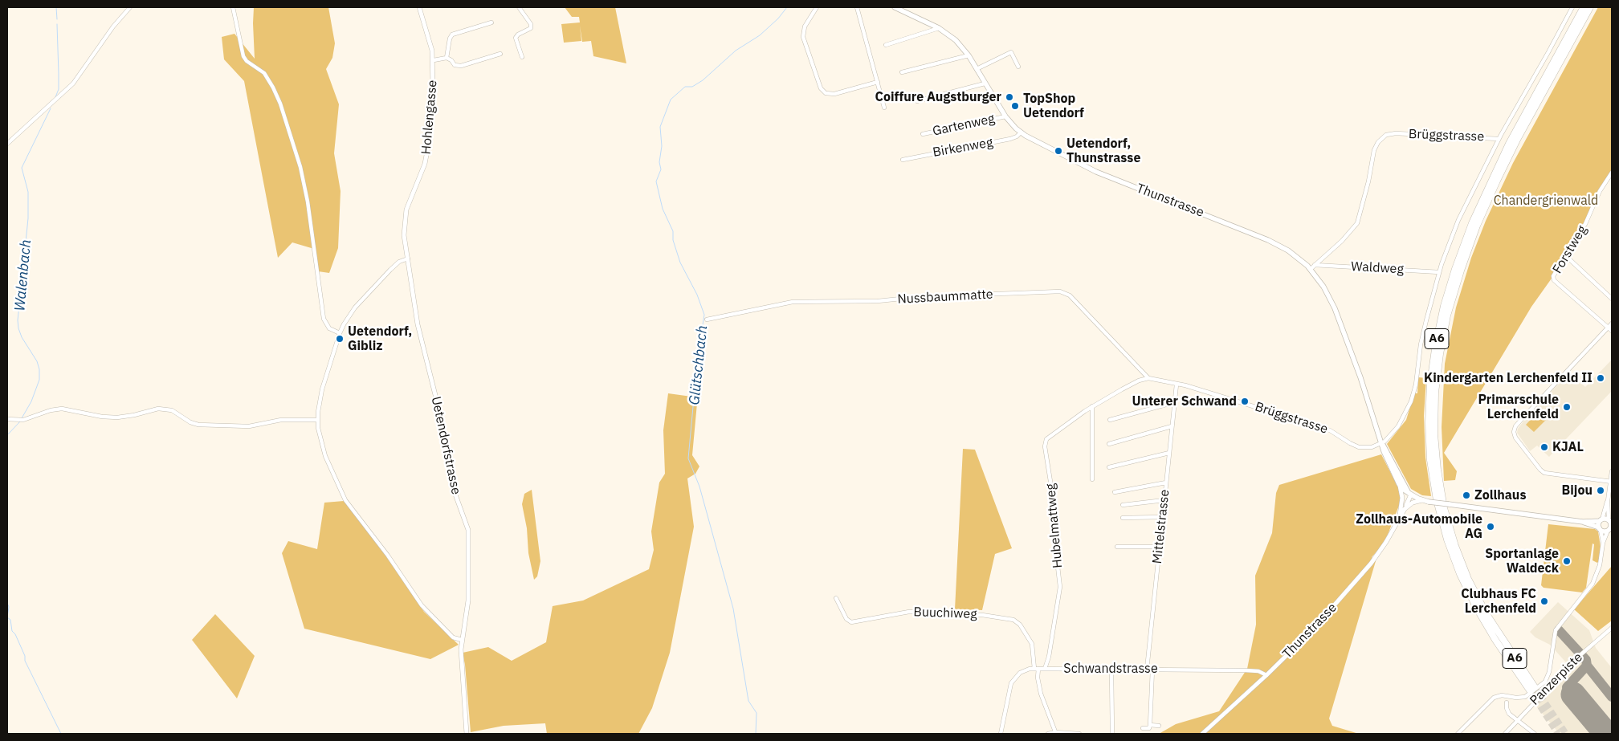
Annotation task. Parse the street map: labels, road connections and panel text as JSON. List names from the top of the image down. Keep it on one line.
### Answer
{"streets":{"highway":["A6"],"main road":["Thunstrasse"],"street":["Hohlengasse","Gartenweg","Brüggstrasse","Birkenweg","Forstweg","Waldweg","Nussbaummatte","Uetendorfstrasse","Hubelmattweg","Mittelstrasse","Buuchiweg","Schwandstrasse","Panzerpiste"]},"crossings":[["Hohlengasse","Uetendorfstrasse"],["Gartenweg","Thunstrasse"],["Brüggstrasse","Thunstrasse"],["Brüggstrasse","Waldweg"],["Brüggstrasse","Nussbaummatte"],["Brüggstrasse","Mittelstrasse"],["Birkenweg","Thunstrasse"],["Thunstrasse","Schwandstrasse"],["Hubelmattweg","Schwandstrasse"],["Mittelstrasse","Schwandstrasse"],["Buuchiweg","Schwandstrasse"]],"water":["Walenbach","Glütschbach"],"parks":["Chandergrienwald"],"places":["Coiffure Augstburger","TopShop Uetendorf","Uetendorf, Thunstrasse","Uetendorf, Gibliz","Kindergarten Lerchenfeld II","Unterer Schwand","Primarschule Lerchenfeld","KJAL","Bijou","Zollhaus","Zollhaus-Automobile AG","Sportanlage Waldeck","Clubhaus FC Lerchenfeld"]}
